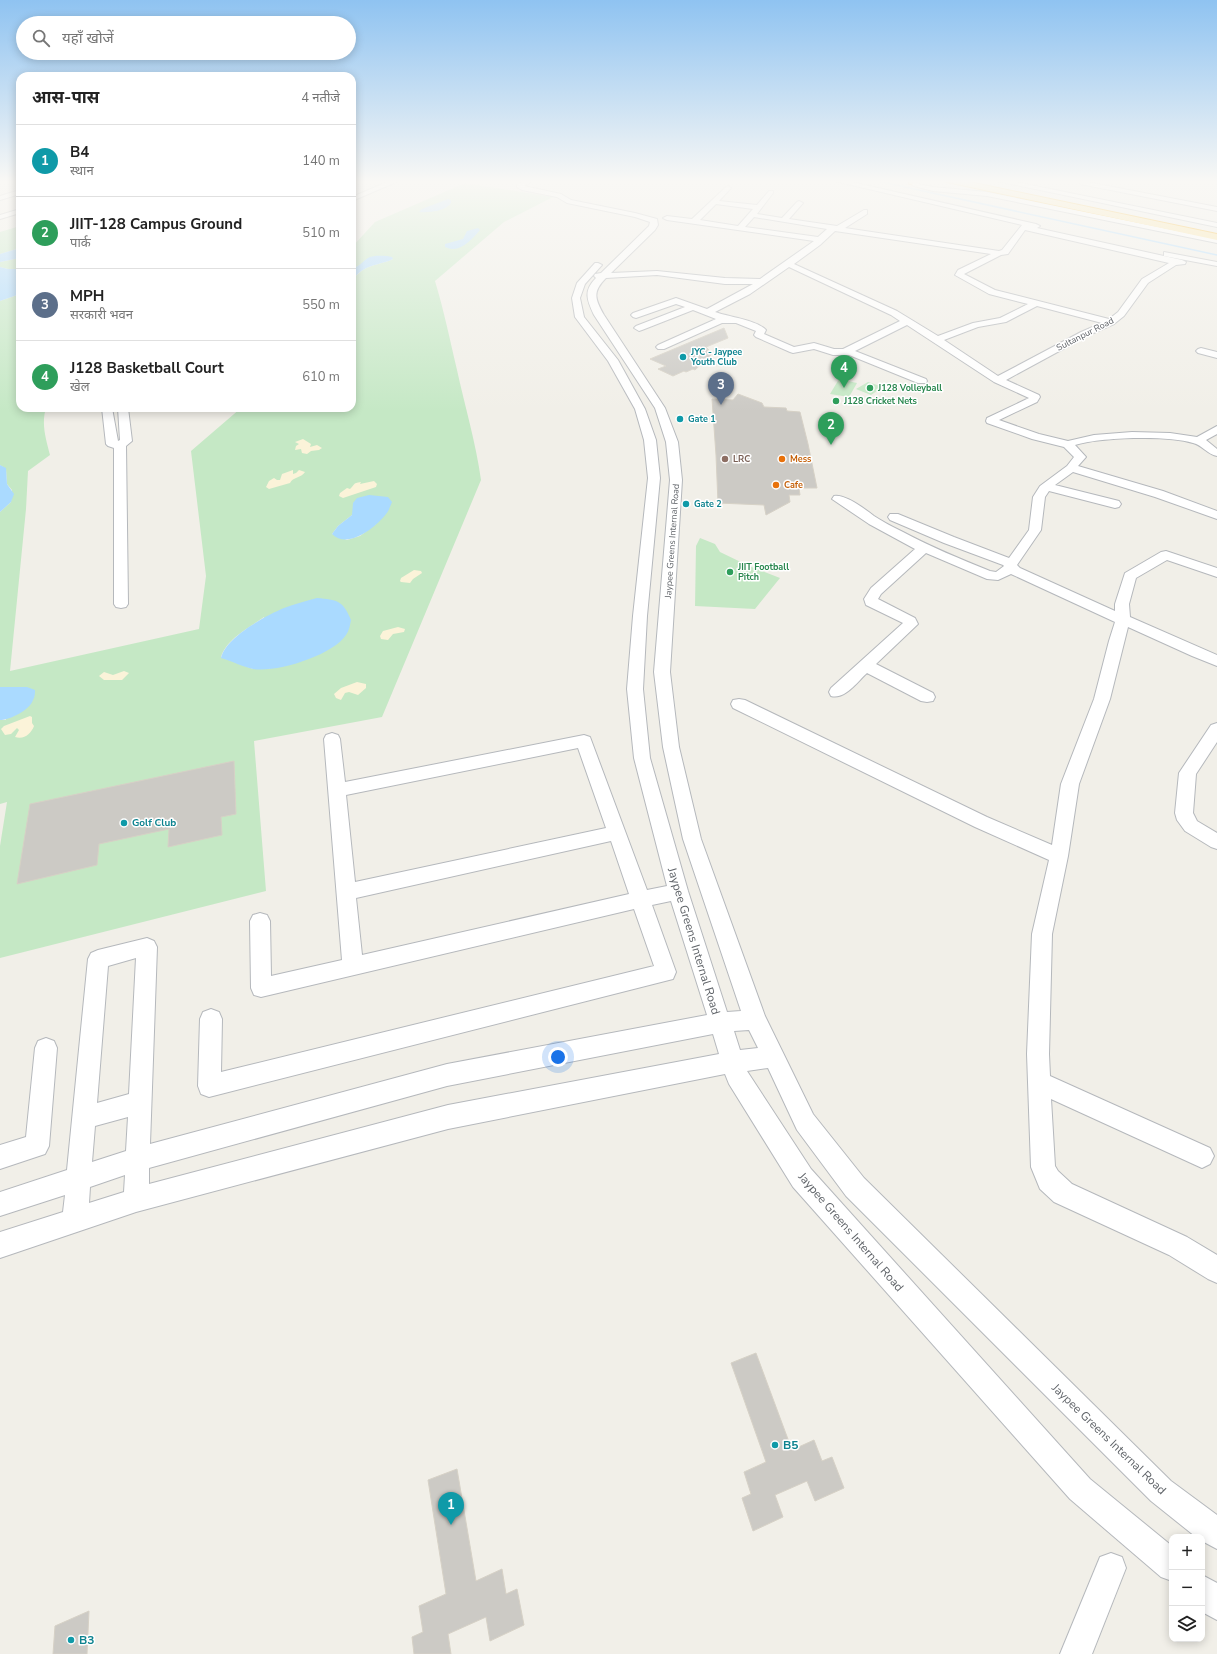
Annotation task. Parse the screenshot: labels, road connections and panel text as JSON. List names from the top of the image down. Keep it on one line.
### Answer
{"streets":{"street":["Sultanpur Road","Jaypee Greens Internal Road"]},"places":["JYC - Jaypee Youth Club","J128 Volleyball","J128 Cricket Nets","Gate 1","LRC","Mess","Cafe","Gate 2","JIIT Football Pitch","Golf Club","B5","B3"],"page":{"search":"यहाँ खोजें","heading":["आस-पास","4 नतीजे"],"list":[{"mark":"1","name":"B4","note":"स्थान","value":"140 m"},{"mark":"2","name":"JIIT-128 Campus Ground","note":"पार्क","value":"510 m"},{"mark":"3","name":"MPH","note":"सरकारी भवन","value":"550 m"},{"mark":"4","name":"J128 Basketball Court","note":"खेल","value":"610 m"}],"pins":["4","3","2","1"],"map_buttons":["+","−"]}}
